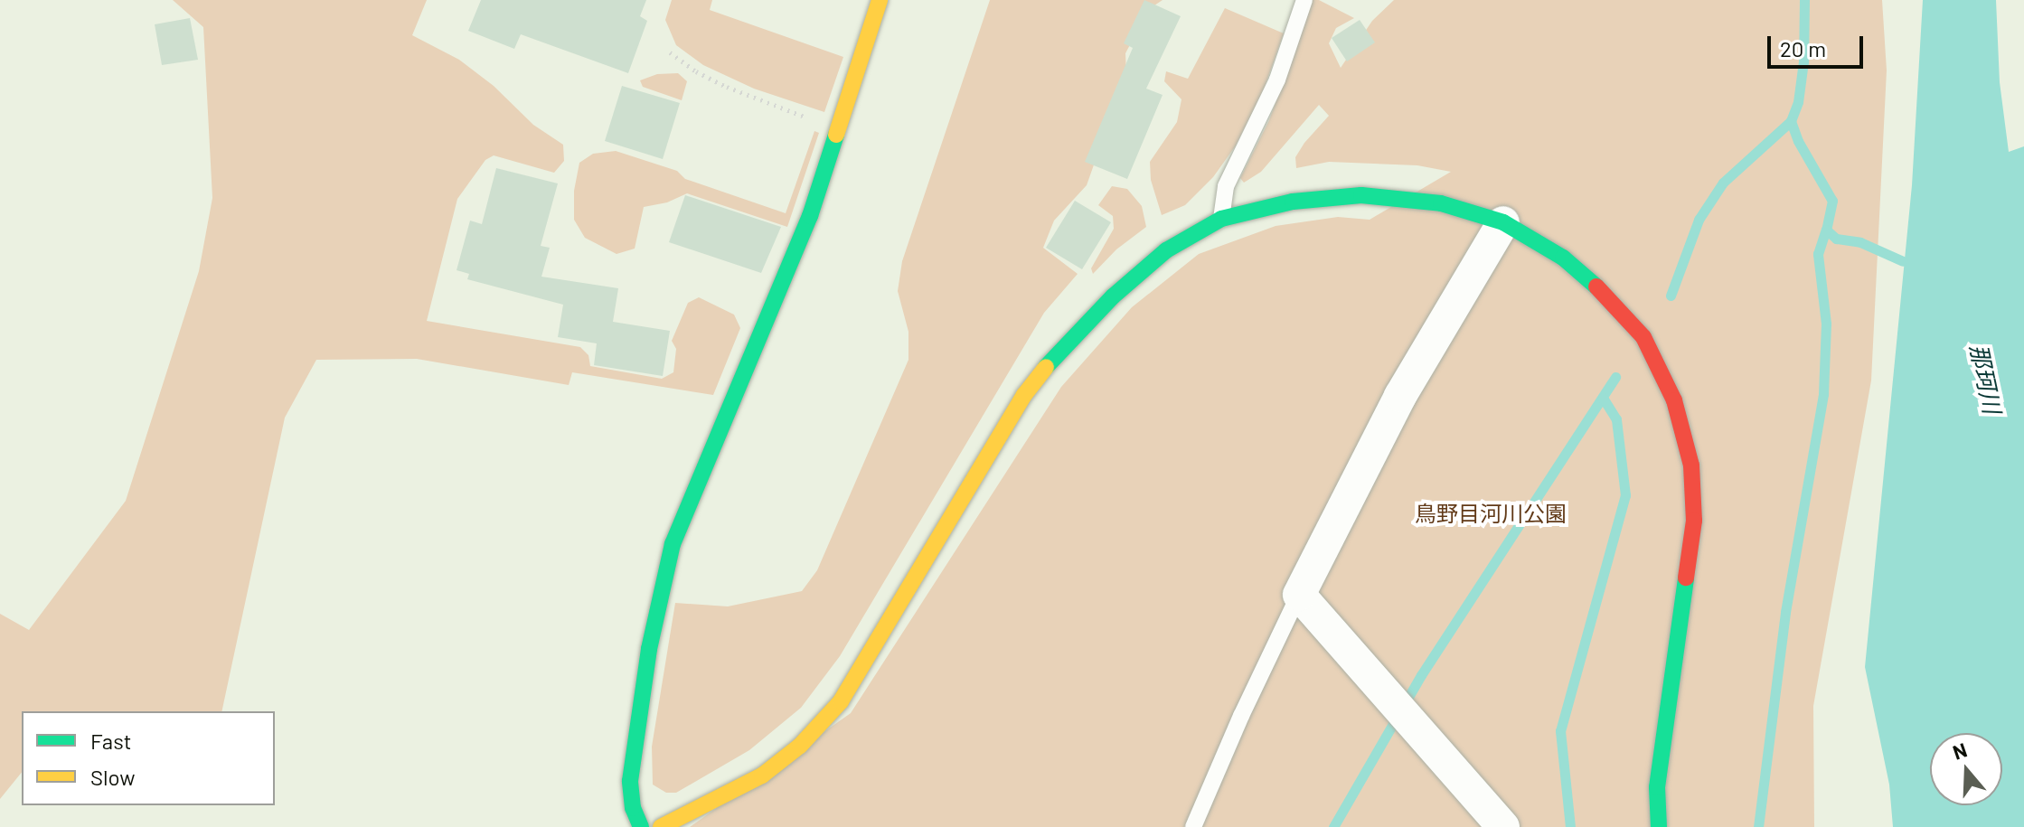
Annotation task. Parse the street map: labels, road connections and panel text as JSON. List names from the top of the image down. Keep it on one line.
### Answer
{"water":["那珂川"],"parks":["鳥野目河川公園"],"legend":["Fast","Slow"],"scale_bar":"20 m","north":"top"}
